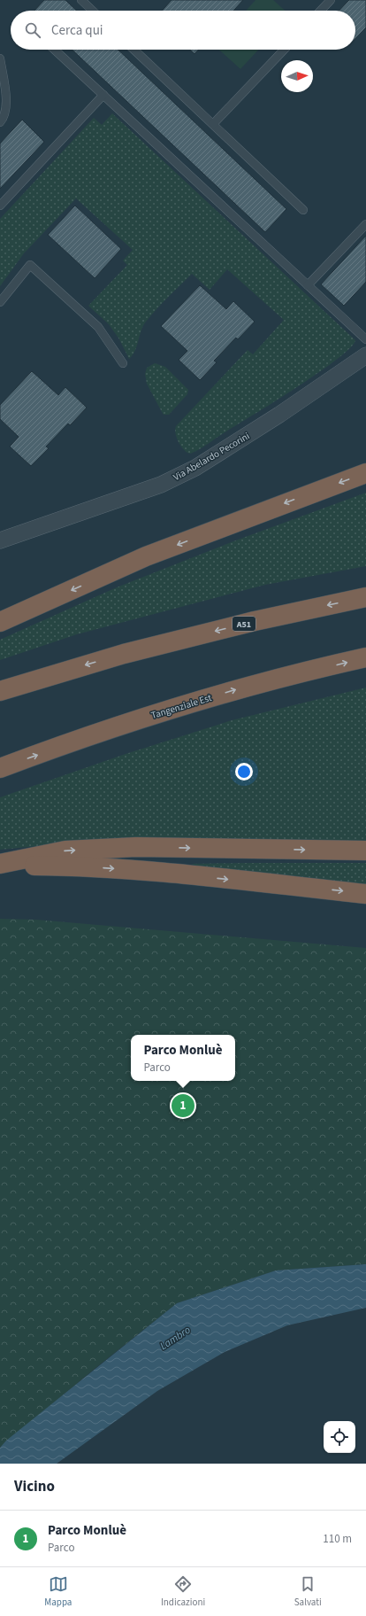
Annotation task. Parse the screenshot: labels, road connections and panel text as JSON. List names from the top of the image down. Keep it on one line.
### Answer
{"streets":{"highway":["A51","Tangenziale Est"],"street":["Via Abelardo Pecorini"]},"water":["Lambro"],"north":"right","page":{"search":"Cerca qui","popup":["Parco Monluè","Parco"],"pins":"1","heading":"Vicino","list":[{"mark":"1","name":"Parco Monluè","note":"Parco","value":"110 m"}],"nav":["Mappa","Indicazioni","Salvati"]}}
